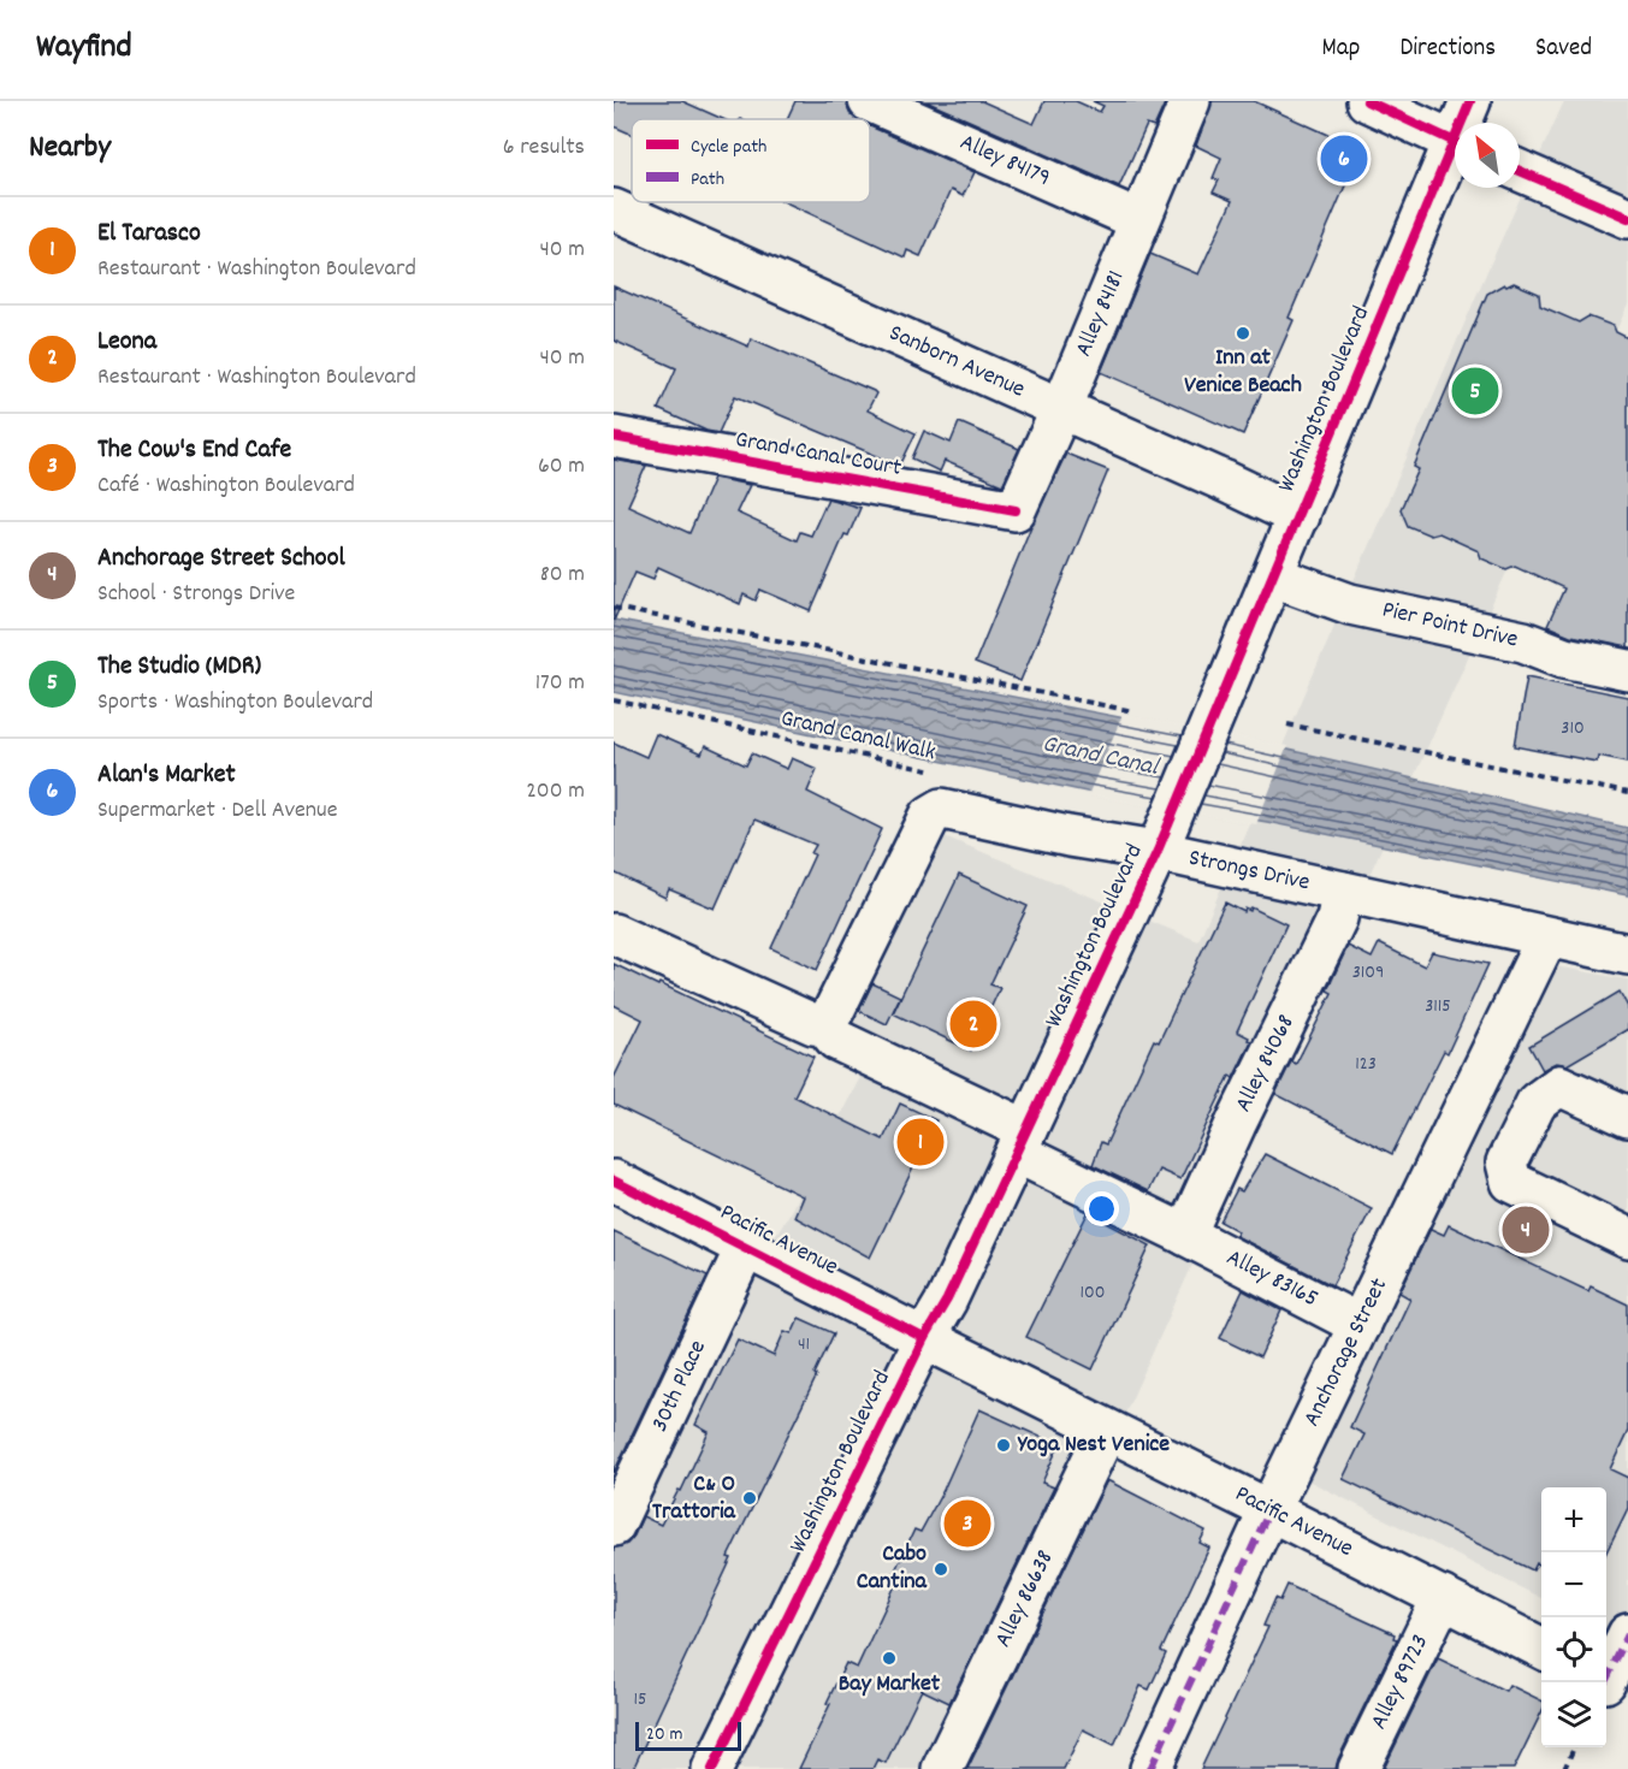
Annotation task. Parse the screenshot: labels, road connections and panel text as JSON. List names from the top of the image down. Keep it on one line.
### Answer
{"streets":{"street":["Alley 84179","Alley 84181","Sanborn Avenue","Washington Boulevard","Grand Canal Court","Pier Point Drive","Strongs Drive","Alley 84068","Pacific Avenue","Alley 83165","Anchorage Street","30th Place","Alley 86638","Alley 89723"],"path":["Grand Canal Walk"]},"crossings":[["Alley 84179","Alley 84181"],["Alley 84181","Sanborn Avenue"],["Alley 84181","Grand Canal Court"],["Sanborn Avenue","Washington Boulevard"],["Sanborn Avenue","Grand Canal Court"],["Washington Boulevard","Pier Point Drive"],["Washington Boulevard","Strongs Drive"],["Washington Boulevard","Pacific Avenue"],["Washington Boulevard","Alley 83165"],["Strongs Drive","Alley 84068"],["Strongs Drive","Anchorage Street"],["Alley 84068","Alley 83165"],["Pacific Avenue","Anchorage Street"],["Pacific Avenue","30th Place"],["Pacific Avenue","Alley 86638"],["Pacific Avenue","Alley 89723"],["Alley 83165","Anchorage Street"]],"water":["Grand Canal"],"places":["Inn at Venice Beach","Yoga Nest Venice","C& O Trattoria","Cabo Cantina","Bay Market"],"house_numbers":["310","3109","3115","123","100","41","15"],"legend":["Cycle path","Path"],"scale_bar":"20 m","north":"top left","page":{"header":"Wayfind","nav":["Map","Directions","Saved"],"heading":["Nearby","6 results"],"pins":["6","5","2","1","4","3"],"list":[{"mark":"1","name":"El Tarasco","note":"Restaurant · Washington Boulevard","value":"40 m"},{"mark":"2","name":"Leona","note":"Restaurant · Washington Boulevard","value":"40 m"},{"mark":"3","name":"The Cow's End Cafe","note":"Café · Washington Boulevard","value":"60 m"},{"mark":"4","name":"Anchorage Street School","note":"School · Strongs Drive","value":"80 m"},{"mark":"5","name":"The Studio (MDR)","note":"Sports · Washington Boulevard","value":"170 m"},{"mark":"6","name":"Alan's Market","note":"Supermarket · Dell Avenue","value":"200 m"}],"map_buttons":["+","−"],"scale":"20 m"}}
